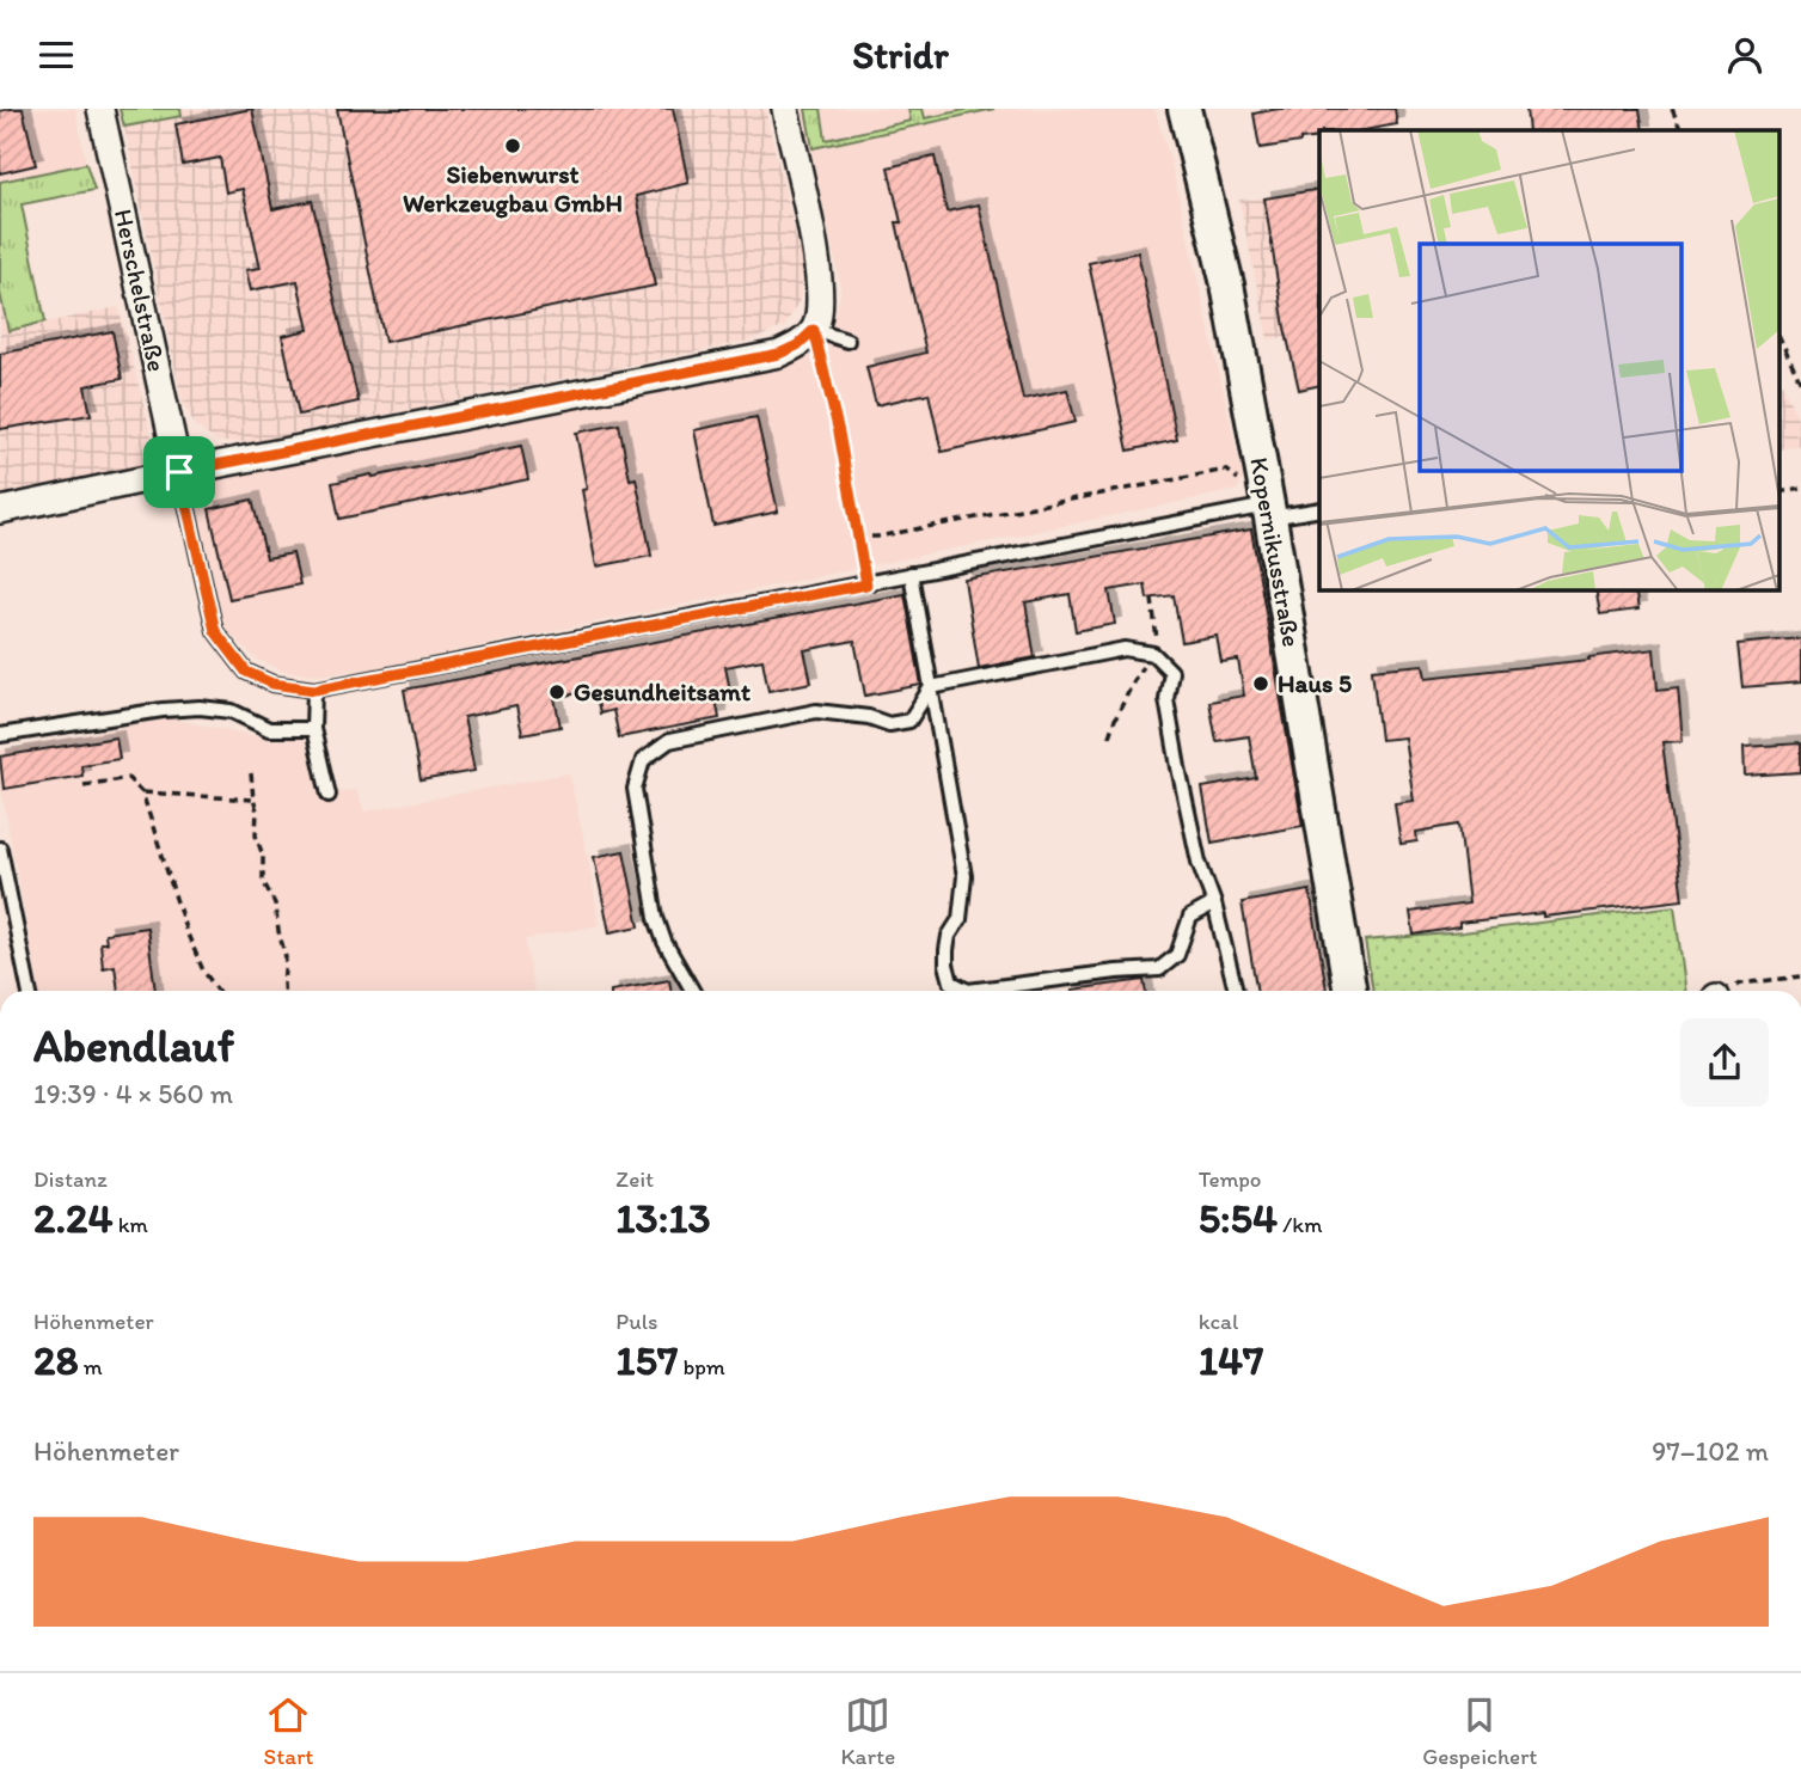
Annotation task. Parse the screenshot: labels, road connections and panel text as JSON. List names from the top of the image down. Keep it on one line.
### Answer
{"streets":{"street":["Herschelstraße","Kopernikusstraße"]},"places":["Siebenwurst Werkzeugbau GmbH","Haus 5","Gesundheitsamt"],"page":{"header":"Stridr","heading":["Abendlauf","19:39 · 4 × 560 m"],"stats":[["Distanz","2.24 km"],["Zeit","13:13"],["Tempo","5:54 /km"],["Höhenmeter","28 m"],["Puls","157 bpm"],["kcal","147"]],"chart":["Höhenmeter","97–102 m"],"tabs":["Start","Karte","Gespeichert"]}}
